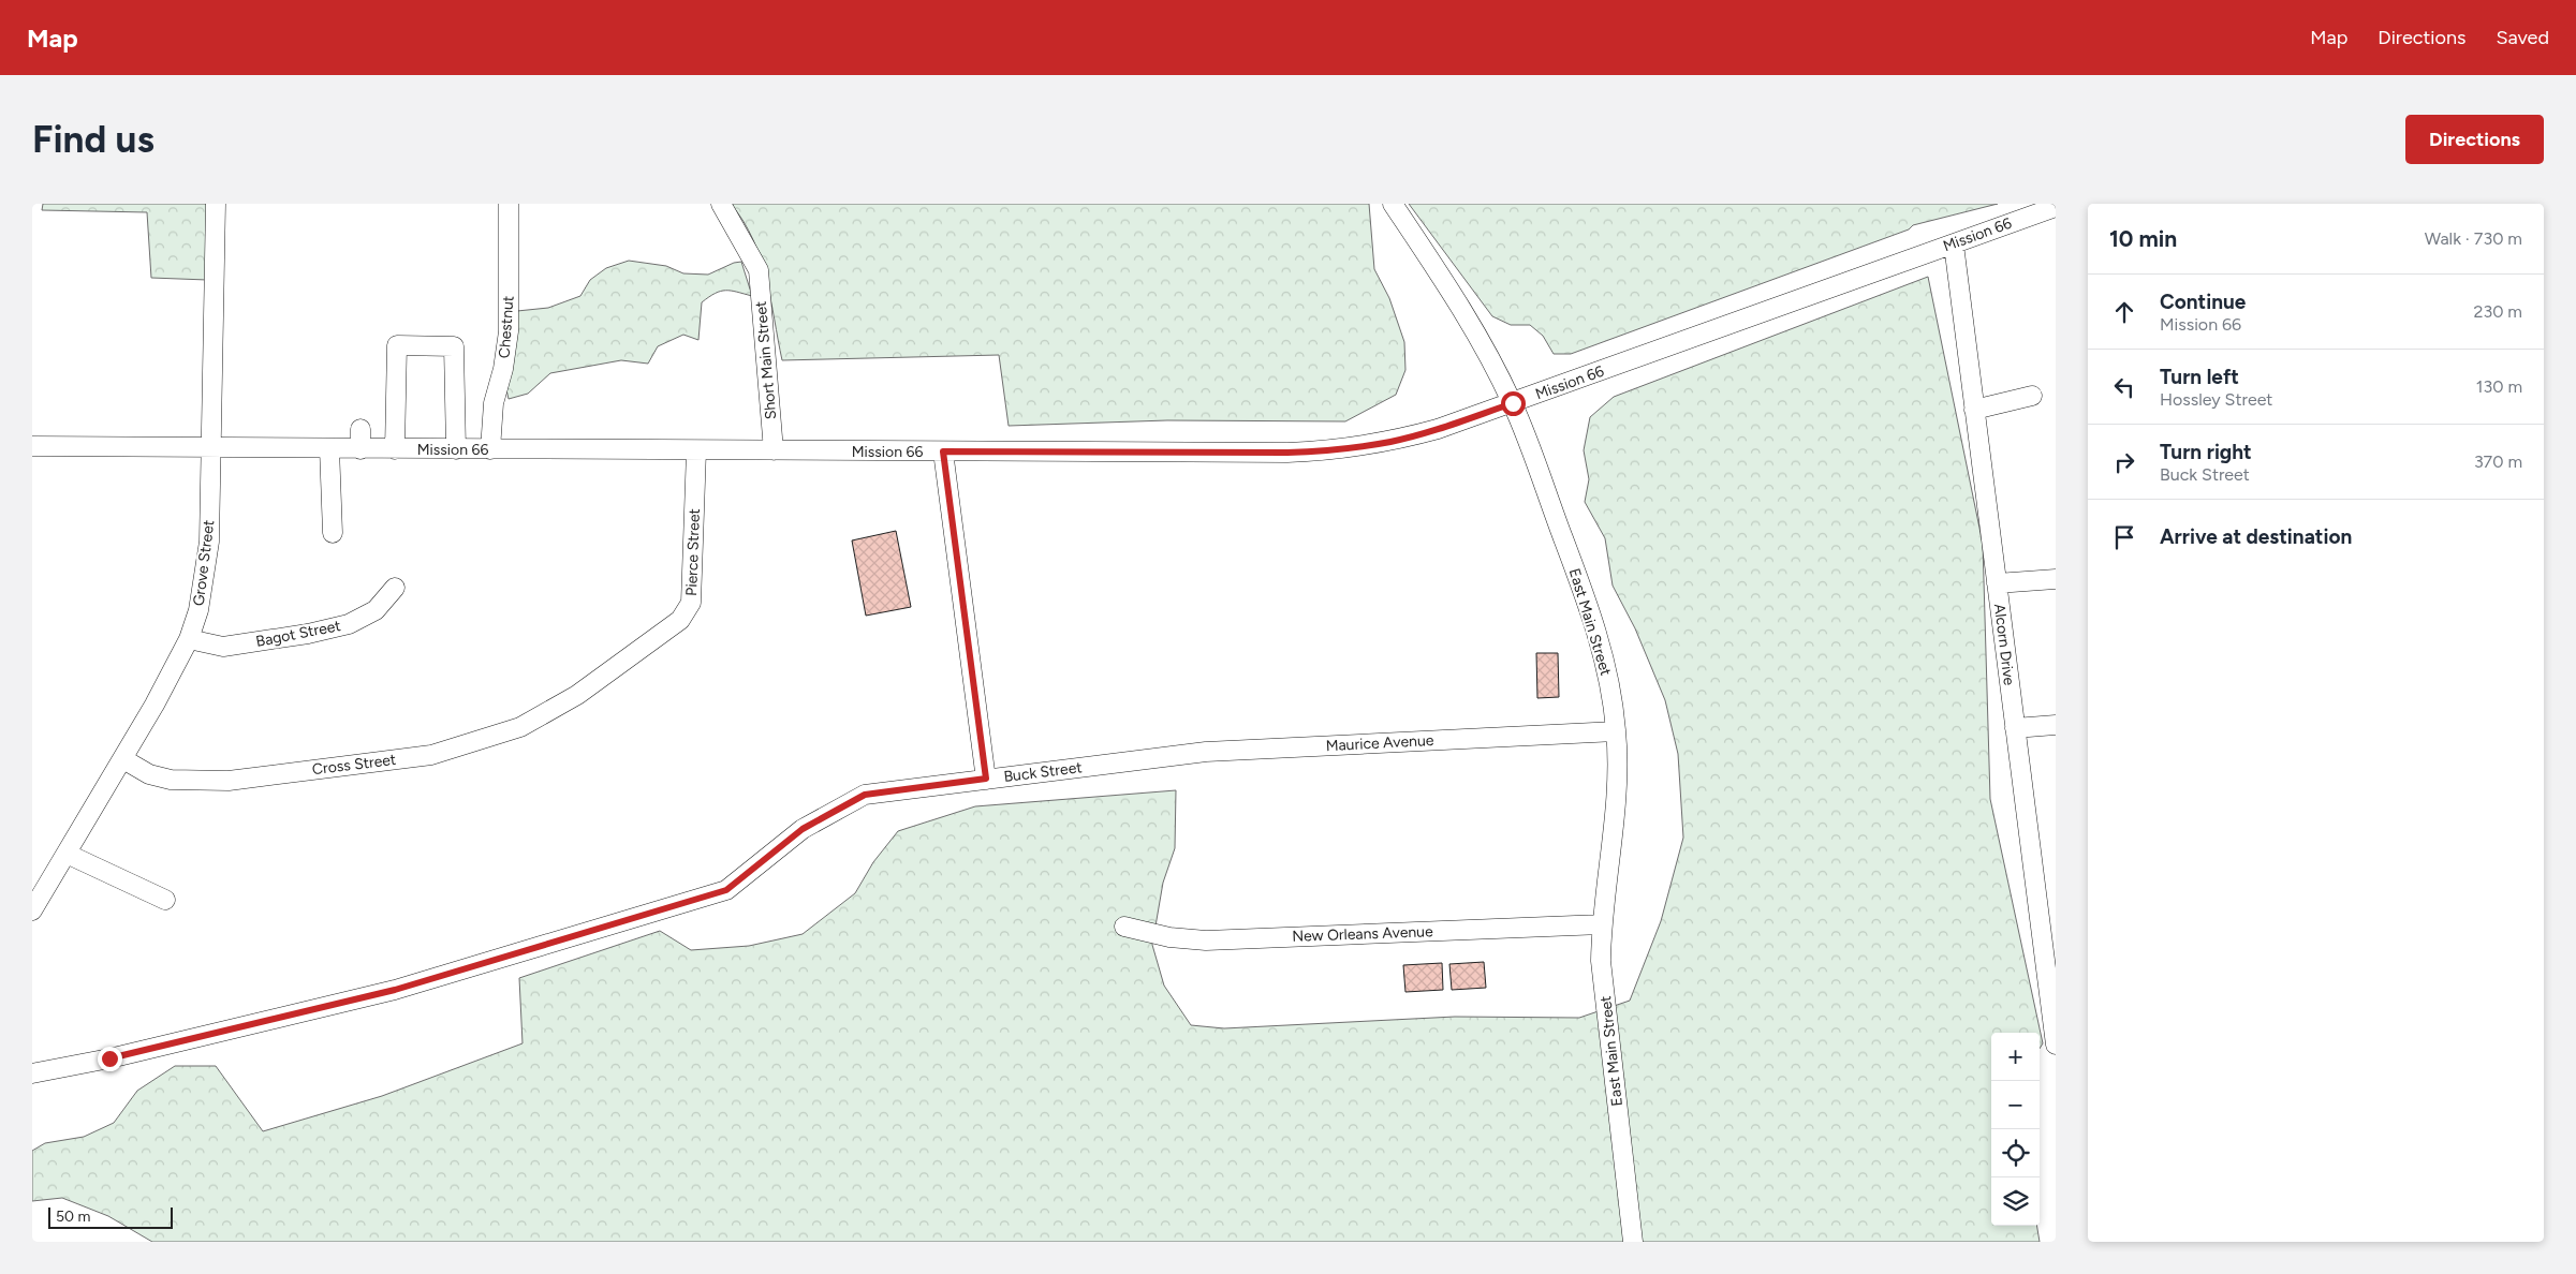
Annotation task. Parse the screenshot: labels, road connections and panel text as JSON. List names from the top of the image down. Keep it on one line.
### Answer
{"streets":{"street":["Mission 66","Chestnut","Short Main Street","Pierce Street","Grove Street","East Main Street","Bagot Street","Alcorn Drive","Maurice Avenue","Cross Street","Buck Street","New Orleans Avenue"]},"crossings":[["Mission 66","Chestnut"],["Mission 66","Short Main Street"],["Mission 66","Pierce Street"],["Mission 66","Grove Street"],["Mission 66","East Main Street"],["Mission 66","Alcorn Drive"],["Pierce Street","Cross Street"],["Grove Street","Bagot Street"],["Grove Street","Cross Street"],["East Main Street","Maurice Avenue"],["East Main Street","New Orleans Avenue"],["Maurice Avenue","Buck Street"]],"scale_bar":"50 m","page":{"header":"Map","nav":["Map","Directions","Saved"],"buttons":"Directions","title":"Find us","heading":["10 min","Walk · 730 m"],"list":[["Continue","Mission 66","230 m"],["Turn left","Hossley Street","130 m"],["Turn right","Buck Street","370 m"],"Arrive at destination"],"map_buttons":["+","−"],"scale":"50 m"}}
